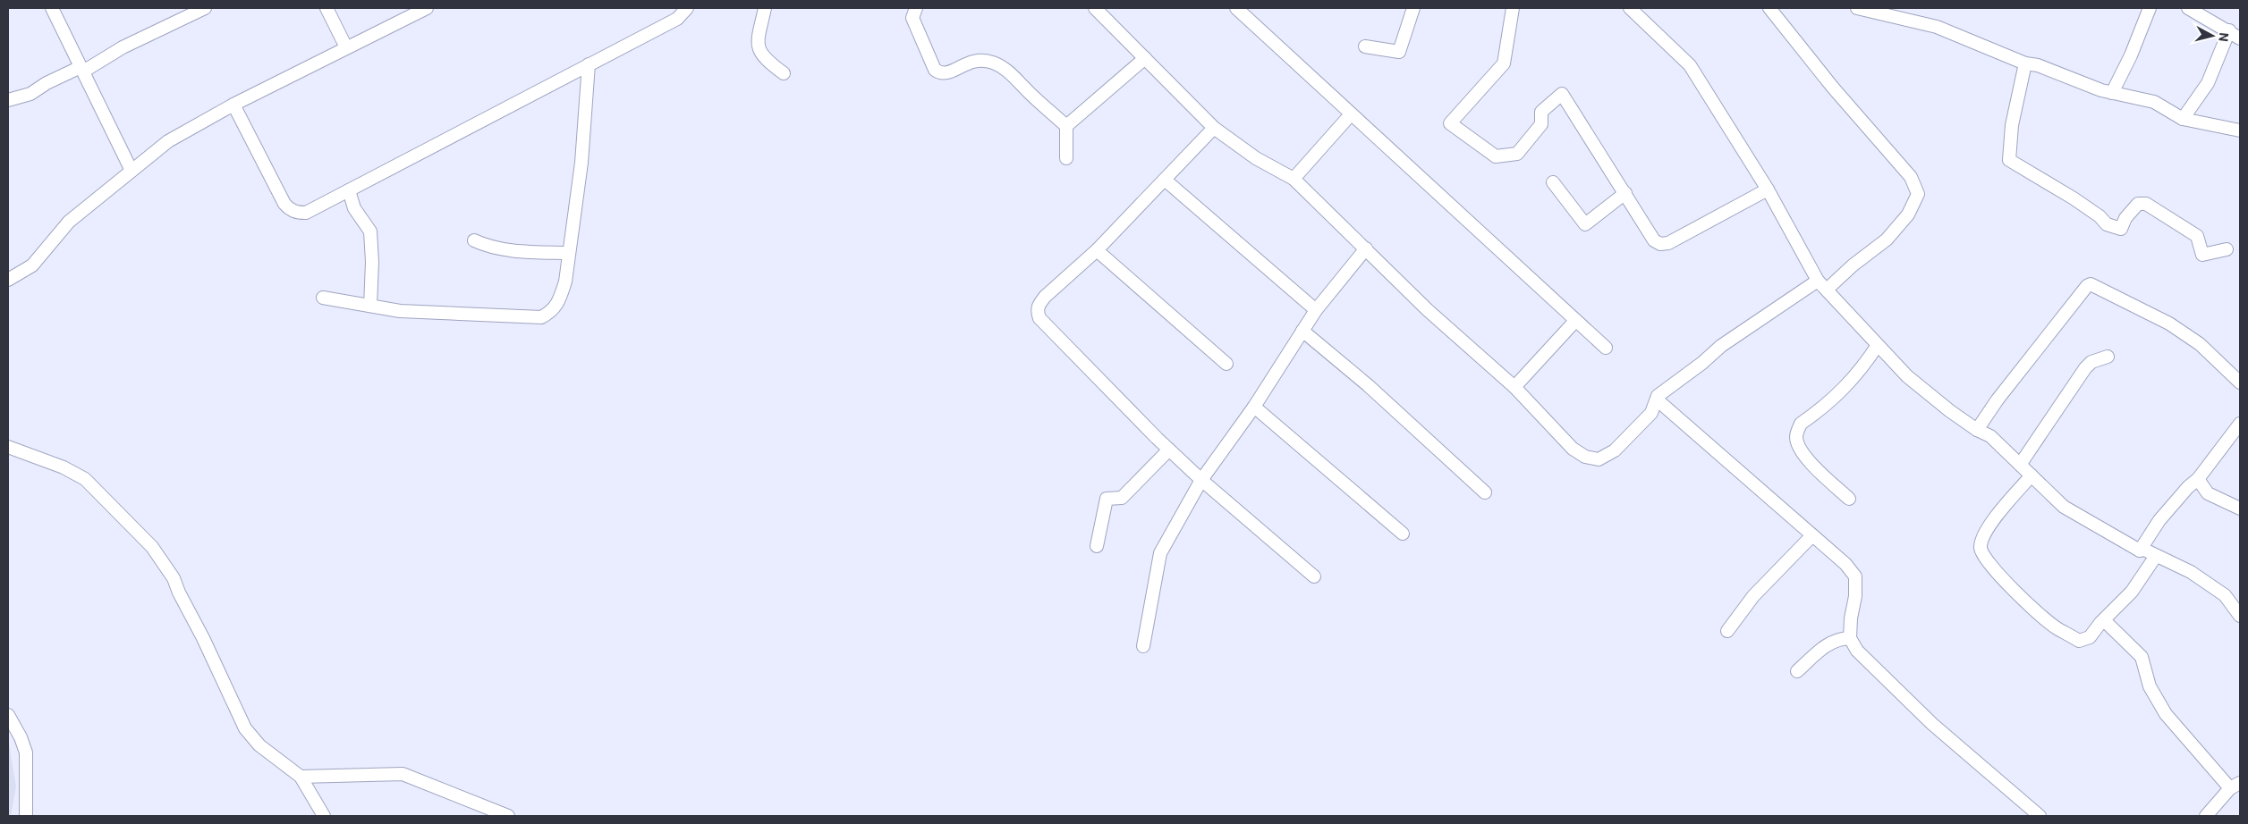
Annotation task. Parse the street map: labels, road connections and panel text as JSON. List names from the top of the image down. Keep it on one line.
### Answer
{"north":"right"}
